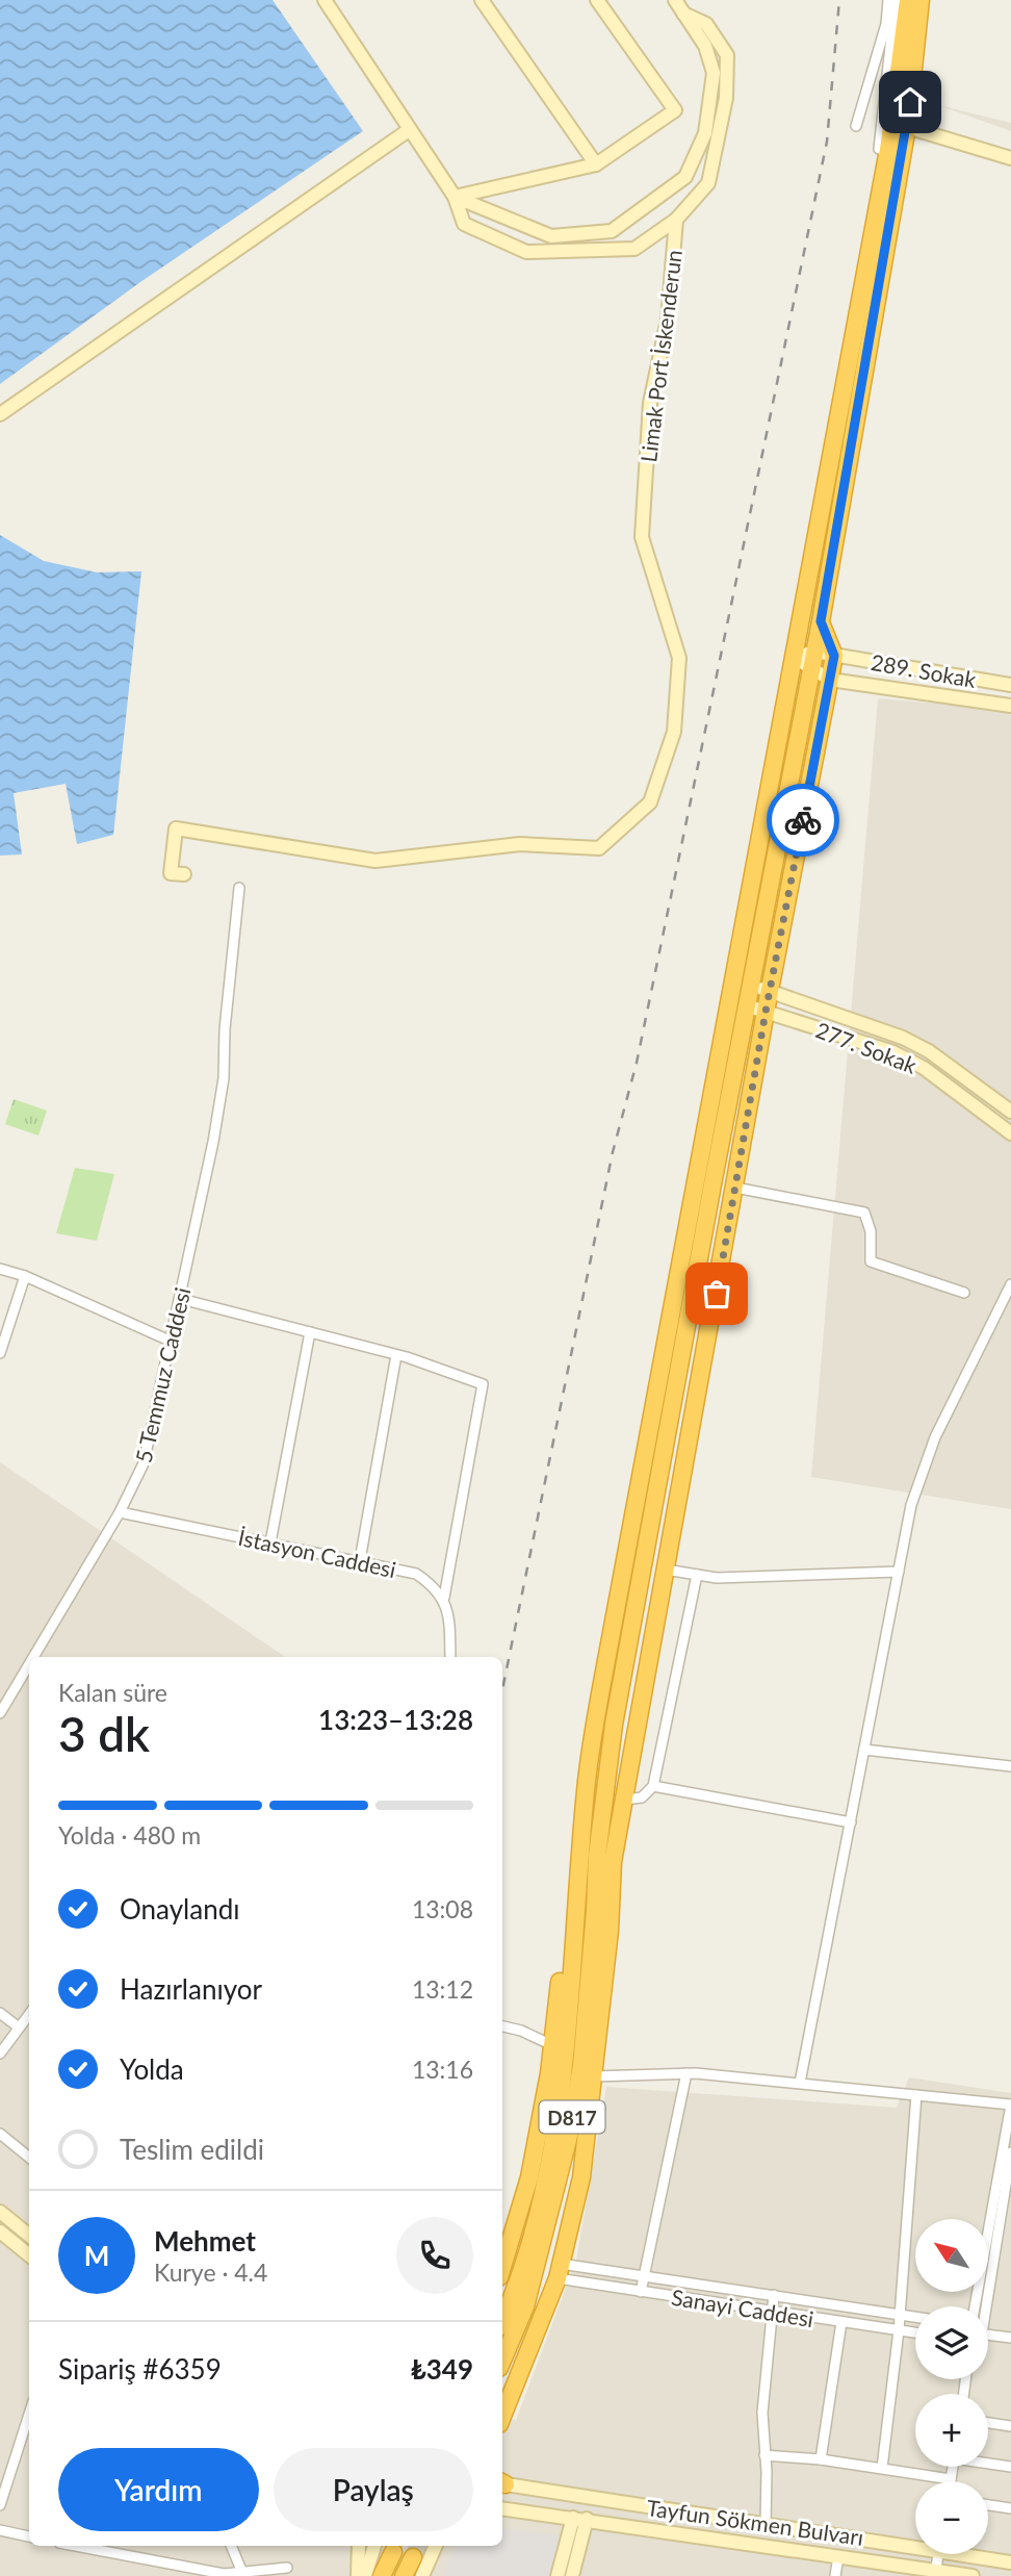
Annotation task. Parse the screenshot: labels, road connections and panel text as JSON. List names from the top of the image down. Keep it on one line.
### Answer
{"streets":{"highway":["D817"],"street":["Limak Port İskenderun","289. Sokak","277. Sokak","5 Temmuz Caddesi","İstasyon Caddesi","Sanayi Caddesi","Tayfun Sökmen Bulvarı"]},"crossings":[["289. Sokak","D817"],["277. Sokak","D817"],["5 Temmuz Caddesi","İstasyon Caddesi"]],"north":"top left","page":{"heading":["3 dk","Kalan süre","13:23–13:28"],"panel":["Mehmet","Kurye · 4.4","Sipariş #6359","₺349"],"bar":"Yolda · 480 m","list":[["Onaylandı","13:08"],["Hazırlanıyor","13:12"],["Yolda","13:16"],"Teslim edildi"],"round":"M","map_buttons":["+","−"],"buttons":["Yardım","Paylaş"]}}
